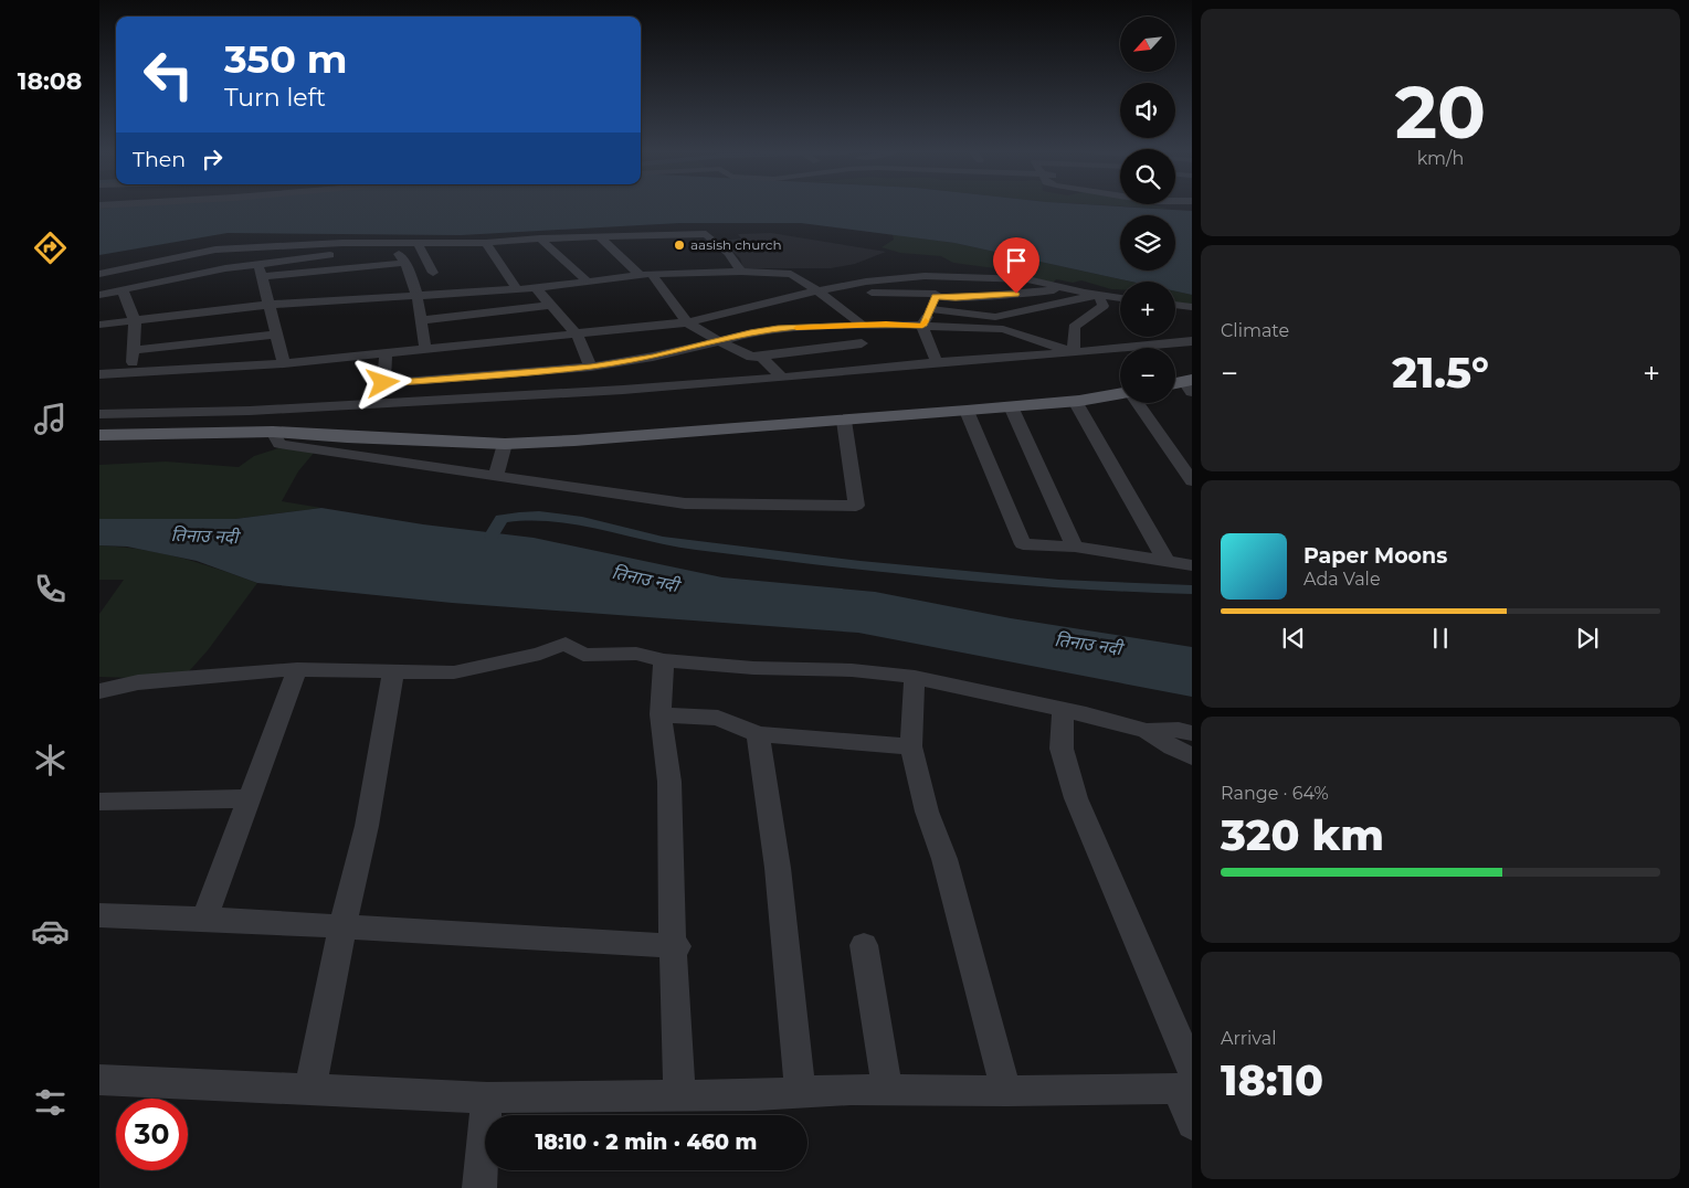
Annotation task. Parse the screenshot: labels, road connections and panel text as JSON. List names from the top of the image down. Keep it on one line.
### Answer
{"water":["तिनाउ नदी"],"places":["aasish church"],"north":"bottom left","page":{"tabs":"18:08","tile":[["20","km/h"],"Climate",["Range · 64%","320 km"],["Arrival","18:10"]],"map_buttons":["+","−"],"turn":["350 m","Turn left"],"then":"Then","heat":["−","21.5°","+"],"song":["Paper Moons","Ada Vale"],"limit":"30","trip":"18:10 · 2 min · 460 m"}}
